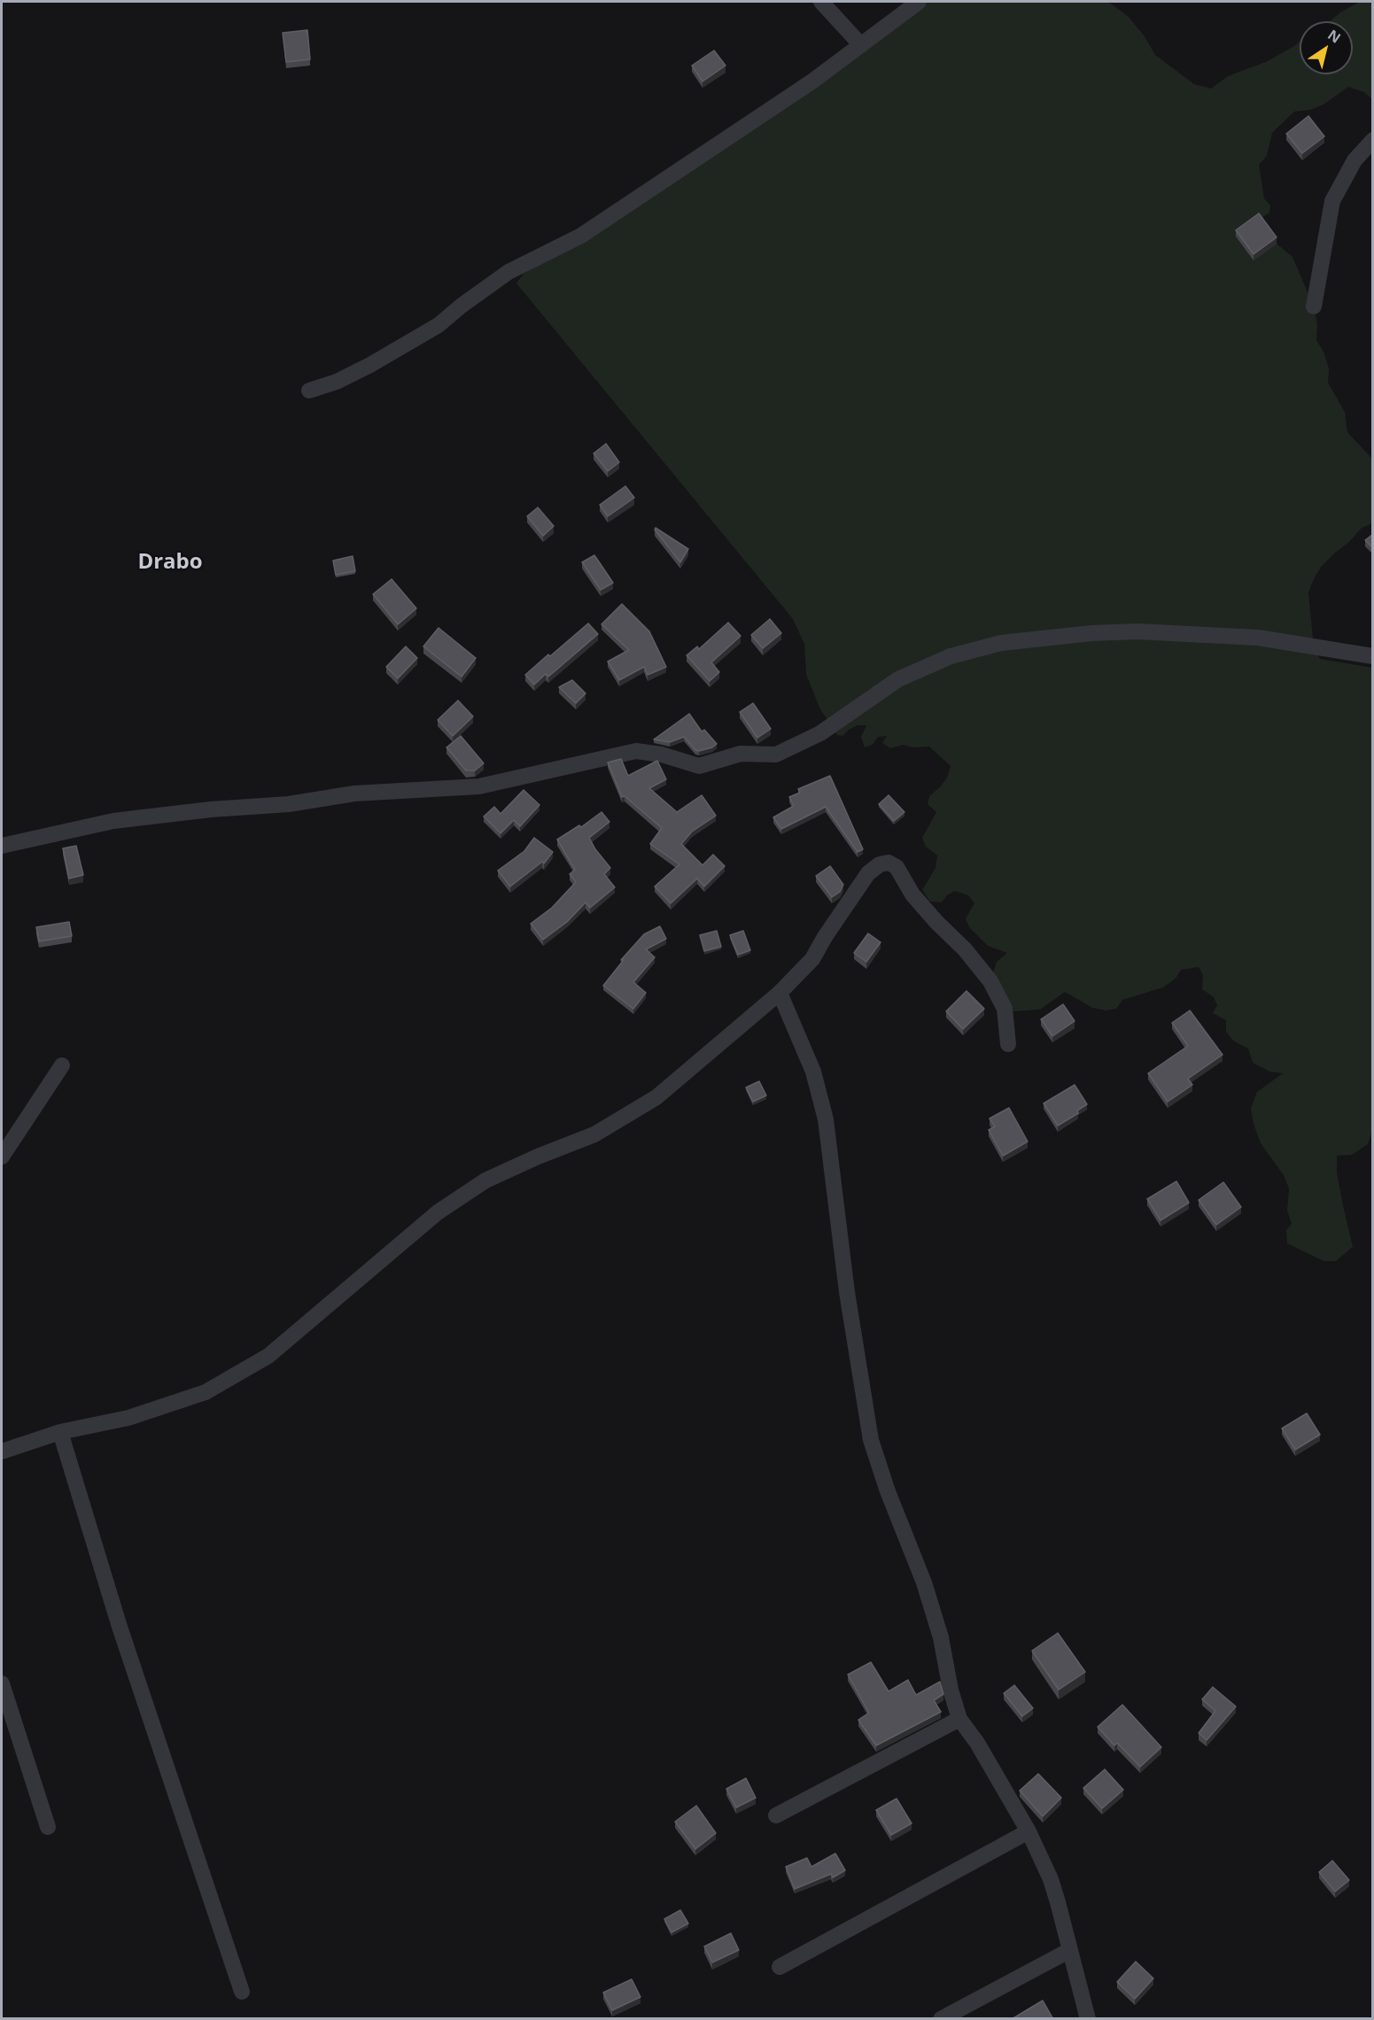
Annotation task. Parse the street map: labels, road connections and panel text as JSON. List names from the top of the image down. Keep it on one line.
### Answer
{"districts":["Drabo"],"north":"top right"}
